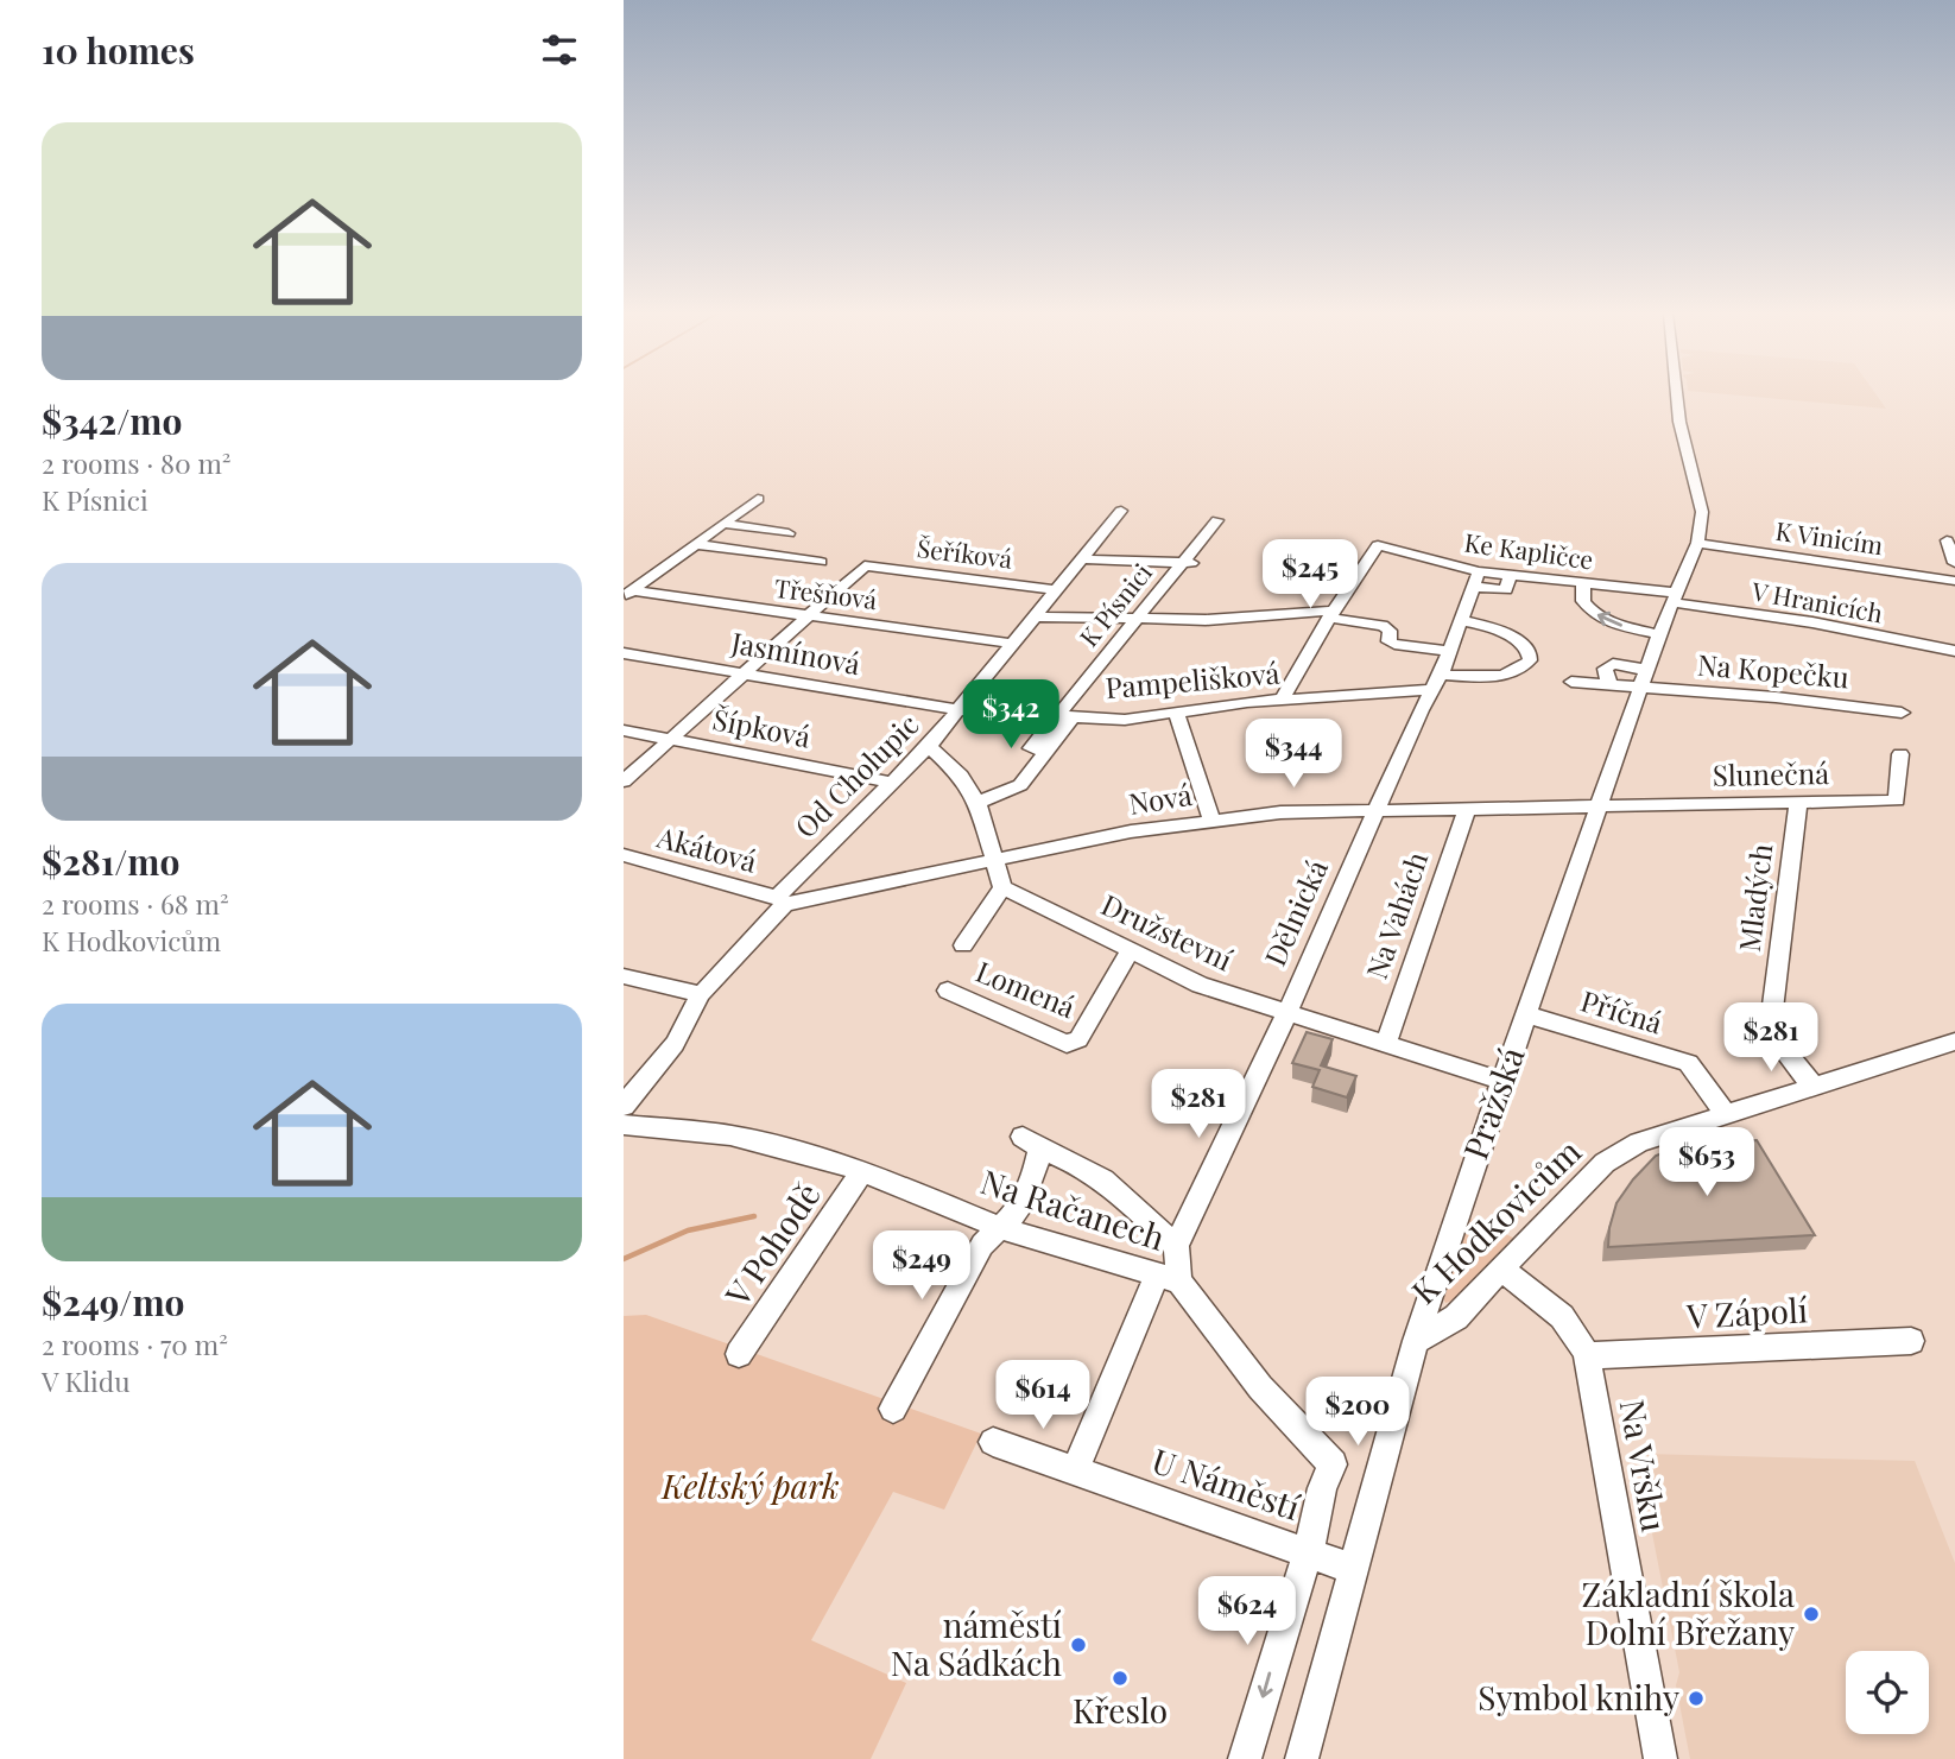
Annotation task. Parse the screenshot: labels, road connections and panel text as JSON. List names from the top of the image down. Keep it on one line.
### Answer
{"streets":{"street":["K Vinicím","Ke Kapličce","Šeříková","Třešňová","V Hranicích","K Písnici","Jasmínová","Na Kopečku","Pampelišková","Šípková","Slunečná","Od Cholupic","Nová","Akátová","Mladých","Dělnická","Na Vahách","Družstevní","Lomená","Příčná","Pražská","Na Račanech","K Hodkovicům","V Pohodě","V Zápolí","Na Vršku","U Náměstí"]},"crossings":[["K Vinicím","Pražská"],["Ke Kapličce","V Hranicích"],["Ke Kapličce","Dělnická"],["Ke Kapličce","Pražská"],["Šeříková","Třešňová"],["Šeříková","Od Cholupic"],["Třešňová","Od Cholupic"],["V Hranicích","Pražská"],["K Písnici","Pampelišková"],["Jasmínová","Pampelišková"],["Jasmínová","Od Cholupic"],["Na Kopečku","Pražská"],["Pampelišková","Od Cholupic"],["Pampelišková","Dělnická"],["Šípková","Od Cholupic"],["Slunečná","Nová"],["Slunečná","Mladých"],["Slunečná","Pražská"],["Od Cholupic","Nová"],["Od Cholupic","Akátová"],["Nová","Akátová"],["Nová","Dělnická"],["Nová","Na Vahách"],["Nová","Pražská"],["Mladých","K Hodkovicům"],["Dělnická","Družstevní"],["Dělnická","Na Račanech"],["Na Vahách","Družstevní"],["Družstevní","Lomená"],["Družstevní","Pražská"],["Příčná","Pražská"],["Příčná","K Hodkovicům"],["Pražská","K Hodkovicům"],["Pražská","U Náměstí"],["Na Račanech","V Pohodě"],["Na Račanech","U Náměstí"],["K Hodkovicům","Na Vršku"],["V Zápolí","Na Vršku"]],"parks":["Keltský park"],"places":["Základní škola Dolní Břežany","náměstí Na Sádkách","Křeslo","Symbol knihy"],"page":{"heading":"10 homes","list":[{"name":"$342/mo","note":"2 rooms · 80 m² · K Písnici"},{"name":"$281/mo","note":"2 rooms · 68 m² · K Hodkovicům"},{"name":"$249/mo","note":"2 rooms · 70 m² · V Klidu"}],"price":["$245","$342","$344","$281","$281","$653","$249","$614","$200","$624"]}}
